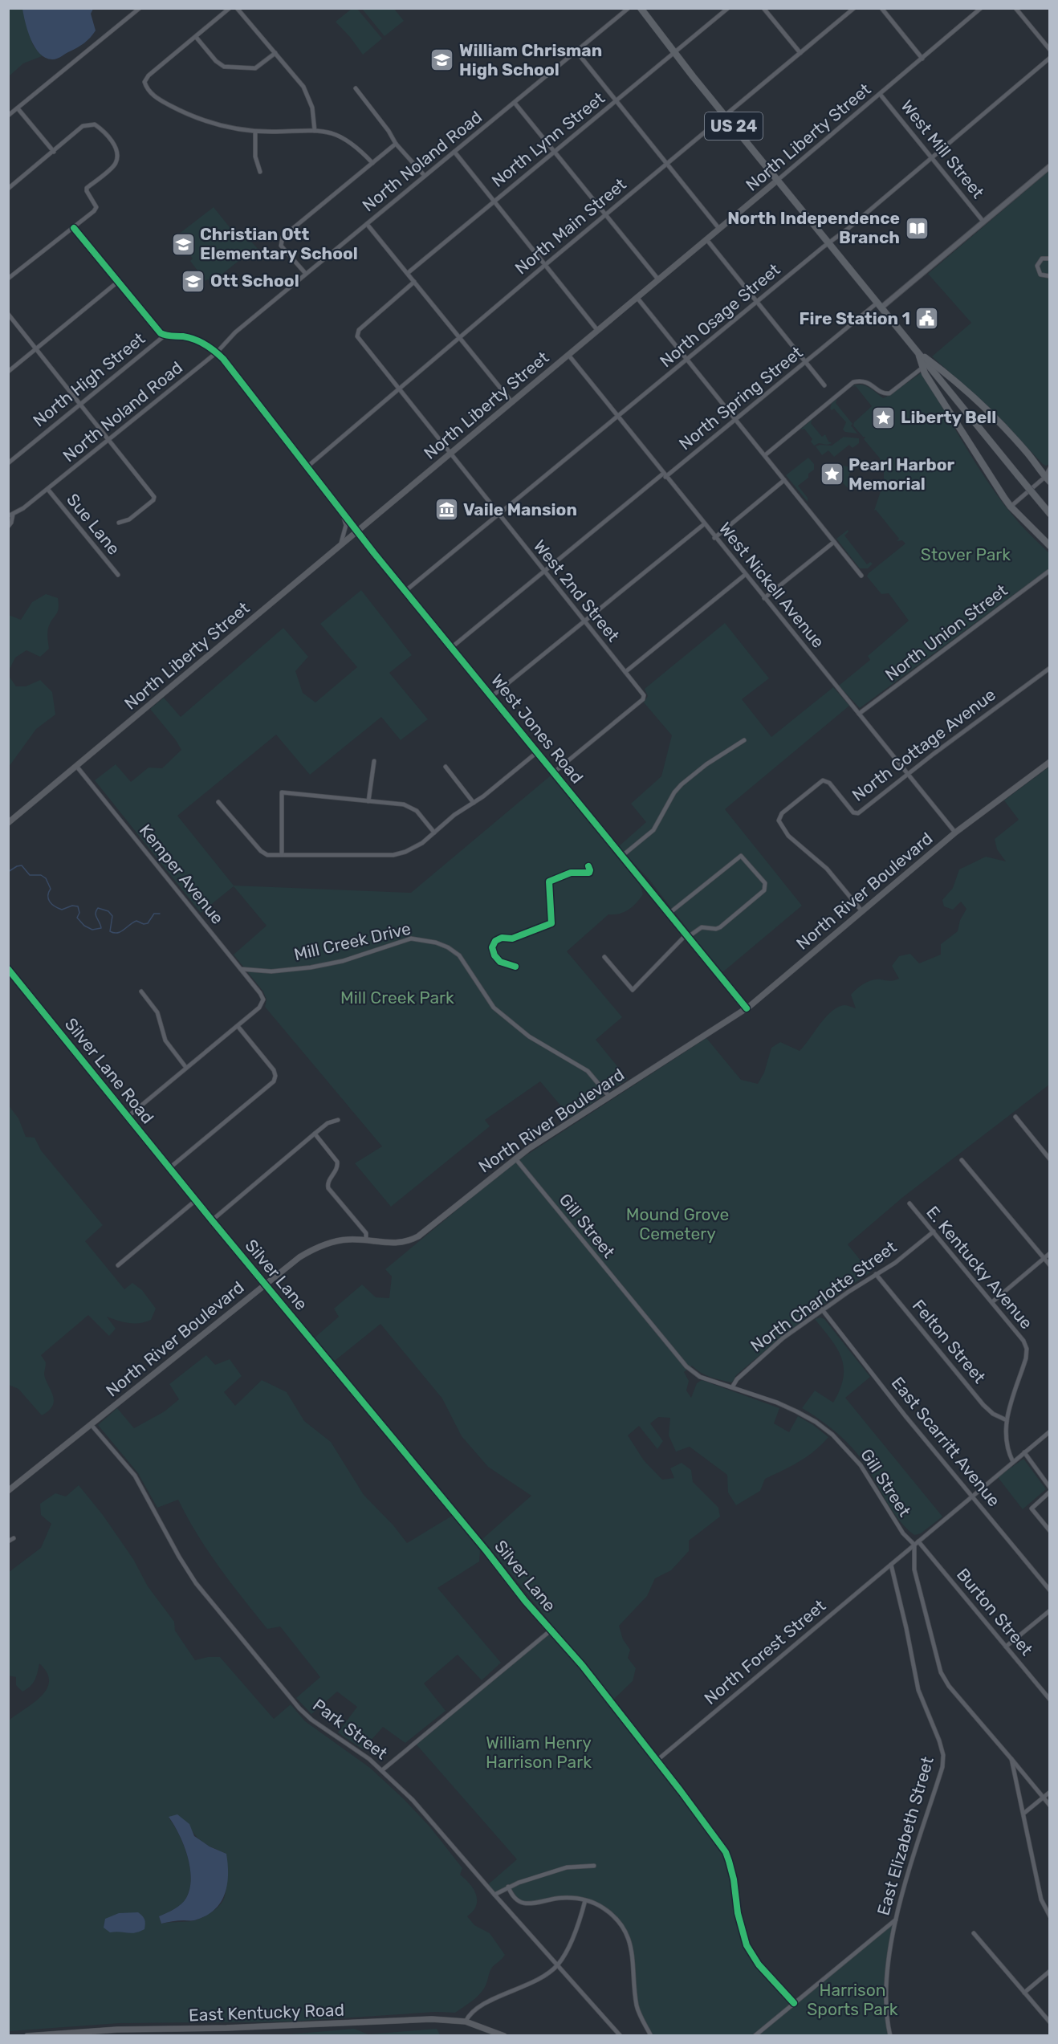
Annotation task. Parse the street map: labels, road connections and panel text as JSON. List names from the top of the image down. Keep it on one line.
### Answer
{"streets":{"main road":["US 24","North Liberty Street","North River Boulevard","East Kentucky Road"],"street":["North Lynn Street","West Mill Street","North Noland Road","North Main Street","North Osage Street","North High Street","North Spring Street","Sue Lane","West Nickell Avenue","West 2nd Street","North Union Street","West Jones Road","North Cottage Avenue","Kemper Avenue","Mill Creek Drive","Silver Lane Road","Gill Street","E. Kentucky Avenue","Silver Lane","North Charlotte Street","Felton Street","East Scarritt Avenue","Burton Street","North Forest Street","Park Street","East Elizabeth Street"]},"crossings":[["US 24","North Liberty Street"],["US 24","North Lynn Street"],["US 24","North Main Street"],["US 24","North Osage Street"],["US 24","North Spring Street"],["North Liberty Street","West Mill Street"],["North Liberty Street","West Nickell Avenue"],["North Liberty Street","West 2nd Street"],["North Liberty Street","West Jones Road"],["North Liberty Street","Kemper Avenue"],["West Mill Street","North Osage Street"],["West Mill Street","North Spring Street"],["North Noland Road","Sue Lane"],["North Noland Road","West Jones Road"],["North Main Street","West 2nd Street"],["North Main Street","West Jones Road"],["North Osage Street","West Nickell Avenue"],["North Osage Street","West 2nd Street"],["North Osage Street","West Jones Road"],["North Spring Street","West Nickell Avenue"],["North Spring Street","West 2nd Street"],["North Spring Street","West Jones Road"],["West Nickell Avenue","North Union Street"],["West Nickell Avenue","North Cottage Avenue"],["West Nickell Avenue","North River Boulevard"],["West 2nd Street","West Jones Road"],["West Jones Road","North River Boulevard"],["North Cottage Avenue","North River Boulevard"],["Kemper Avenue","Mill Creek Drive"],["North River Boulevard","Mill Creek Drive"],["North River Boulevard","Gill Street"],["North River Boulevard","Silver Lane"],["North River Boulevard","Park Street"],["Silver Lane Road","Silver Lane"],["Gill Street","North Charlotte Street"],["Gill Street","North Forest Street"],["E. Kentucky Avenue","North Charlotte Street"],["E. Kentucky Avenue","Felton Street"],["Silver Lane","North Forest Street"],["North Charlotte Street","Felton Street"],["North Charlotte Street","East Scarritt Avenue"],["Burton Street","North Forest Street"],["North Forest Street","East Elizabeth Street"]],"parks":["Stover Park","Mill Creek Park","Mound Grove Cemetery","William Henry Harrison Park","Harrison Sports Park"],"places":{"school or university":["William Chrisman High School","Christian Ott Elementary School","Ott School"],"library":["North Independence Branch"],"public building":["Fire Station 1"],"place":["Liberty Bell","Pearl Harbor Memorial"],"museum":["Vaile Mansion"]}}
